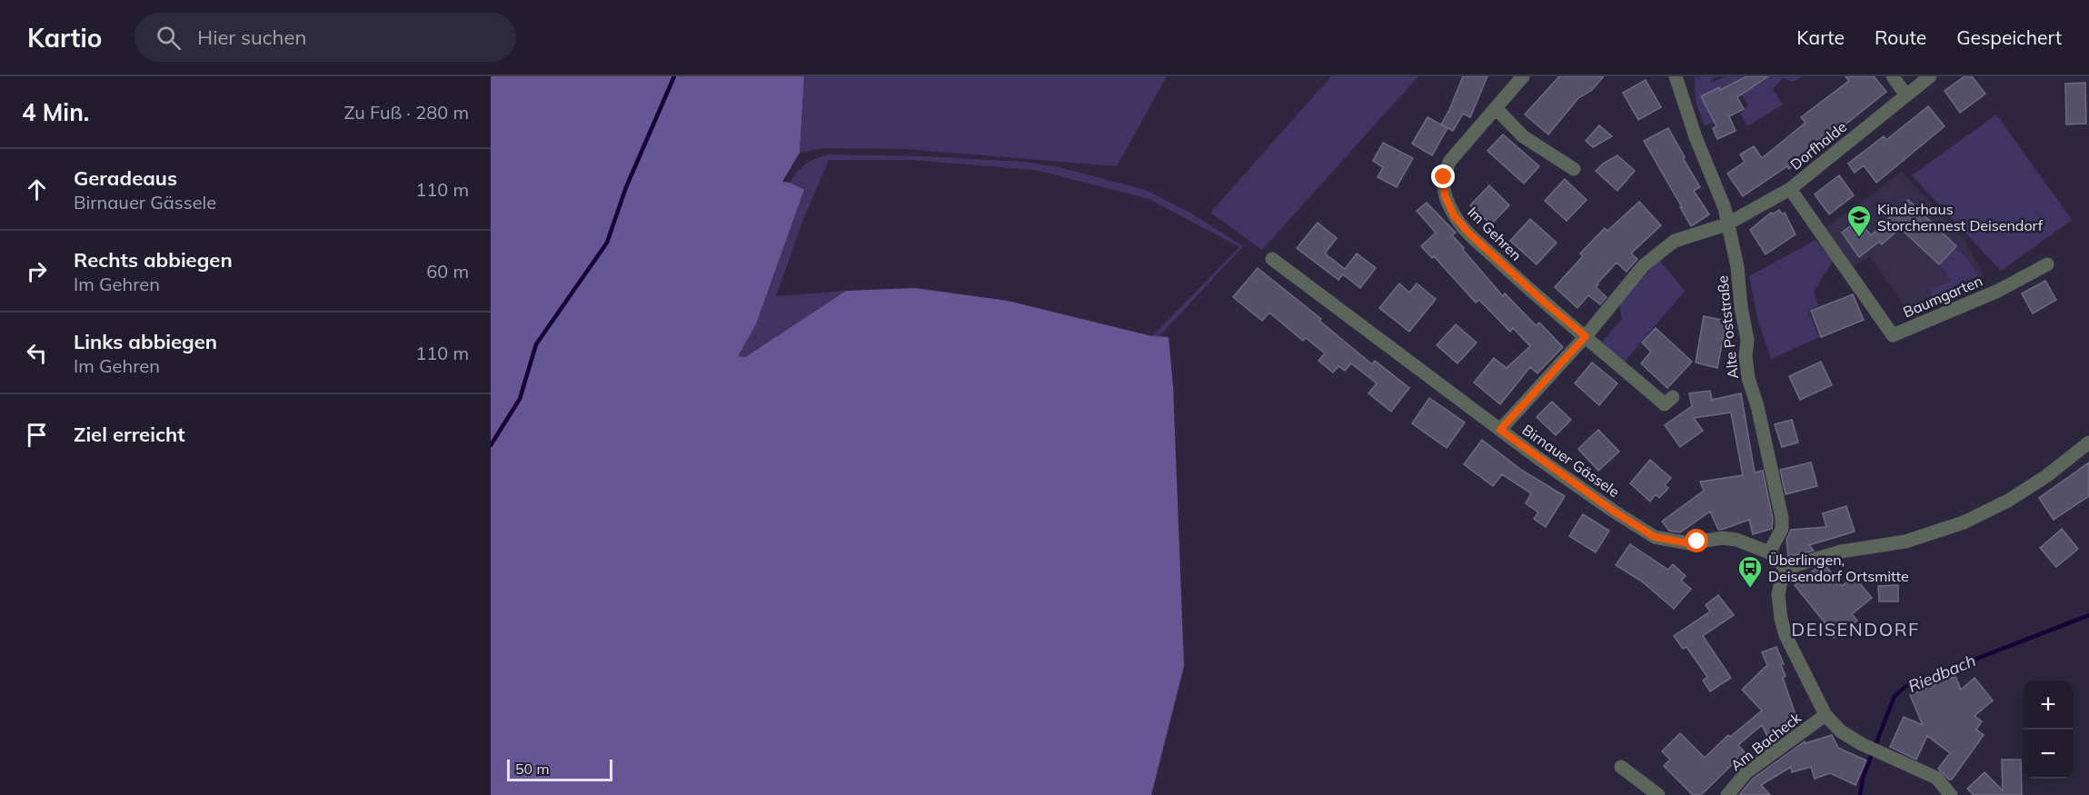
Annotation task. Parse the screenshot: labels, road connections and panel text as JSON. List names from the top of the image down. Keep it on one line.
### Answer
{"streets":{"street":["Dorfhalde","Im Gehren","Baumgarten","Alte Poststraße","Birnauer Gässele","Am Bacheck"]},"crossings":[["Dorfhalde","Baumgarten"],["Dorfhalde","Alte Poststraße"],["Alte Poststraße","Birnauer Gässele"]],"districts":["DEISENDORF"],"water":["Riedbach"],"places":{"school or university":["Kinderhaus Storchennest Deisendorf"],"bus stop":["Überlingen, Deisendorf Ortsmitte"]},"scale_bar":"50 m","page":{"header":"Kartio","search":"Hier suchen","nav":["Karte","Route","Gespeichert"],"heading":["4 Min.","Zu Fuß · 280 m"],"list":[["Geradeaus","Birnauer Gässele","110 m"],["Rechts abbiegen","Im Gehren","60 m"],["Links abbiegen","Im Gehren","110 m"],"Ziel erreicht"],"map_buttons":["+","−"],"scale":"50 m"}}
